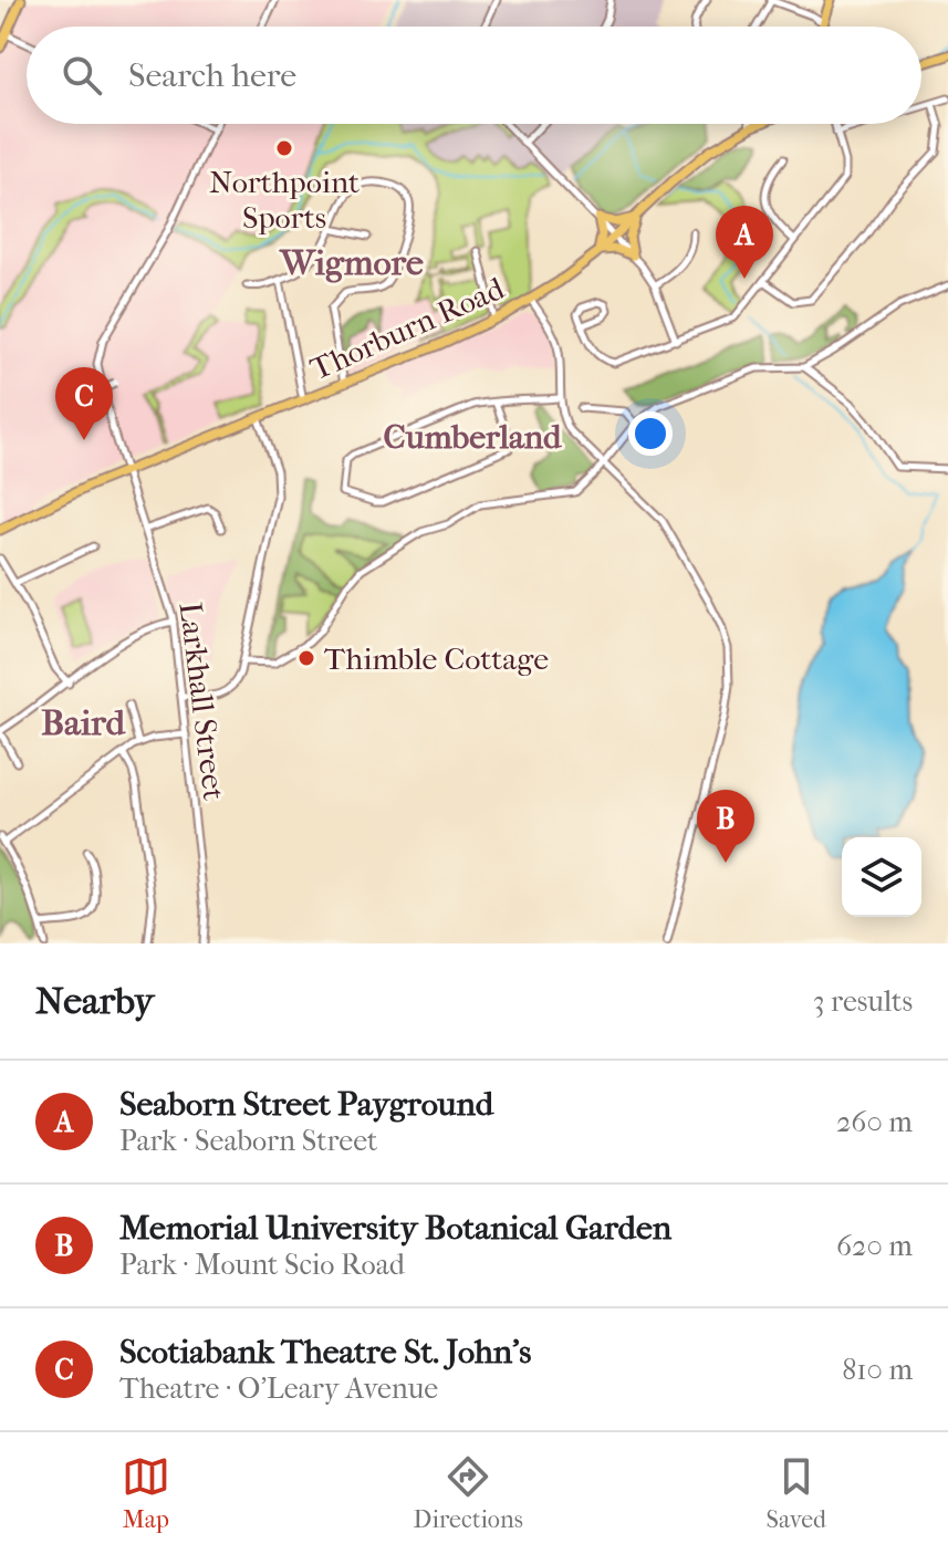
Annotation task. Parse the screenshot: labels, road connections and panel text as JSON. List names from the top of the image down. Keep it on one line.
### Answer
{"streets":{"main road":["Thorburn Road"],"street":["Larkhall Street"]},"crossings":[["Thorburn Road","Larkhall Street"]],"districts":["Wigmore","Cumberland","Baird"],"places":["Northpoint Sports","Thimble Cottage"],"page":{"search":"Search here","pins":["A","C","B"],"heading":["Nearby","3 results"],"list":[{"mark":"A","name":"Seaborn Street Payground","note":"Park · Seaborn Street","value":"260 m"},{"mark":"B","name":"Memorial University Botanical Garden","note":"Park · Mount Scio Road","value":"620 m"},{"mark":"C","name":"Scotiabank Theatre St. John's","note":"Theatre · O'Leary Avenue","value":"810 m"}],"nav":["Map","Directions","Saved"]}}
